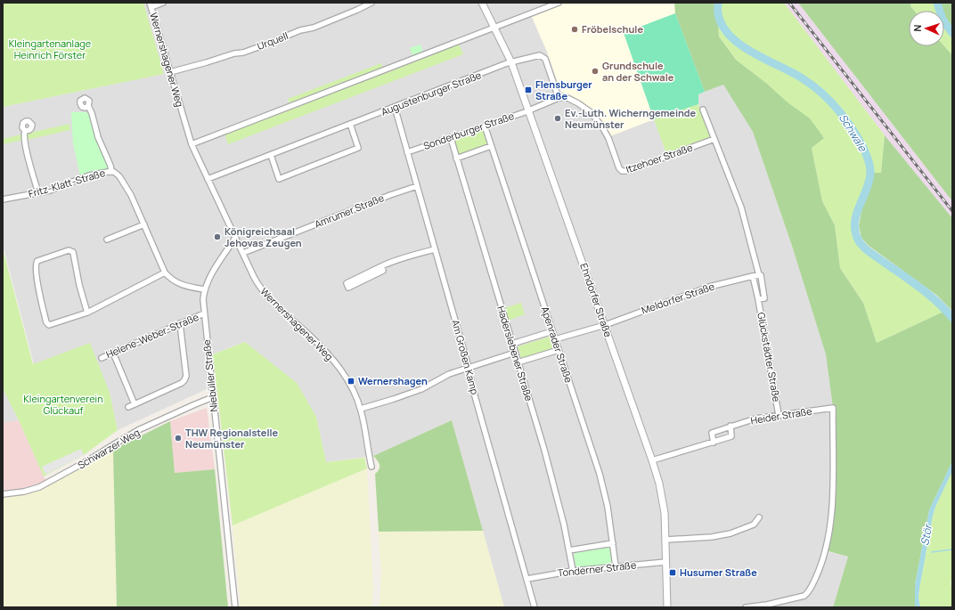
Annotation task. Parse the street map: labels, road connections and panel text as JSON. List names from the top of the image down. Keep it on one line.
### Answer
{"streets":{"street":["Urquell","Wernershagener Weg","Augustenburger Straße","Sonderburger Straße","Itzehoer Straße","Fritz-Klatt-Straße","Amrumer Straße","Meldorfer Straße","Ehndorfer Straße","Helene-Weber-Straße","Apenrader Straße","Haderslebener Straße","Am Großen Kamp","Glückstädter Straße","Niebüller Straße","Heider Straße","Schwarzer Weg","Tonderner Straße"]},"crossings":[["Urquell","Wernershagener Weg"],["Wernershagener Weg","Augustenburger Straße"],["Wernershagener Weg","Amrumer Straße"],["Wernershagener Weg","Niebüller Straße"],["Augustenburger Straße","Itzehoer Straße"],["Augustenburger Straße","Ehndorfer Straße"],["Augustenburger Straße","Am Großen Kamp"],["Sonderburger Straße","Ehndorfer Straße"],["Sonderburger Straße","Apenrader Straße"],["Sonderburger Straße","Haderslebener Straße"],["Sonderburger Straße","Am Großen Kamp"],["Itzehoer Straße","Glückstädter Straße"],["Fritz-Klatt-Straße","Niebüller Straße"],["Amrumer Straße","Am Großen Kamp"],["Meldorfer Straße","Ehndorfer Straße"],["Meldorfer Straße","Apenrader Straße"],["Meldorfer Straße","Glückstädter Straße"],["Ehndorfer Straße","Tonderner Straße"],["Helene-Weber-Straße","Niebüller Straße"],["Apenrader Straße","Tonderner Straße"],["Haderslebener Straße","Tonderner Straße"],["Am Großen Kamp","Tonderner Straße"],["Glückstädter Straße","Heider Straße"],["Niebüller Straße","Schwarzer Weg"]],"water":["Schwale","Stör"],"parks":["Kleingartenanlage Heinrich Förster","Kleingartenverein Glückauf"],"places":{"other":["Fröbelschule","Grundschule an der Schwale","Ev.-Luth. Wicherngemeinde Neumünster","Königreichsaal Jehovas Zeugen","THW Regionalstelle Neumünster"],"transit":["Flensburger Straße","Wernershagen","Husumer Straße"]},"north":"left"}
